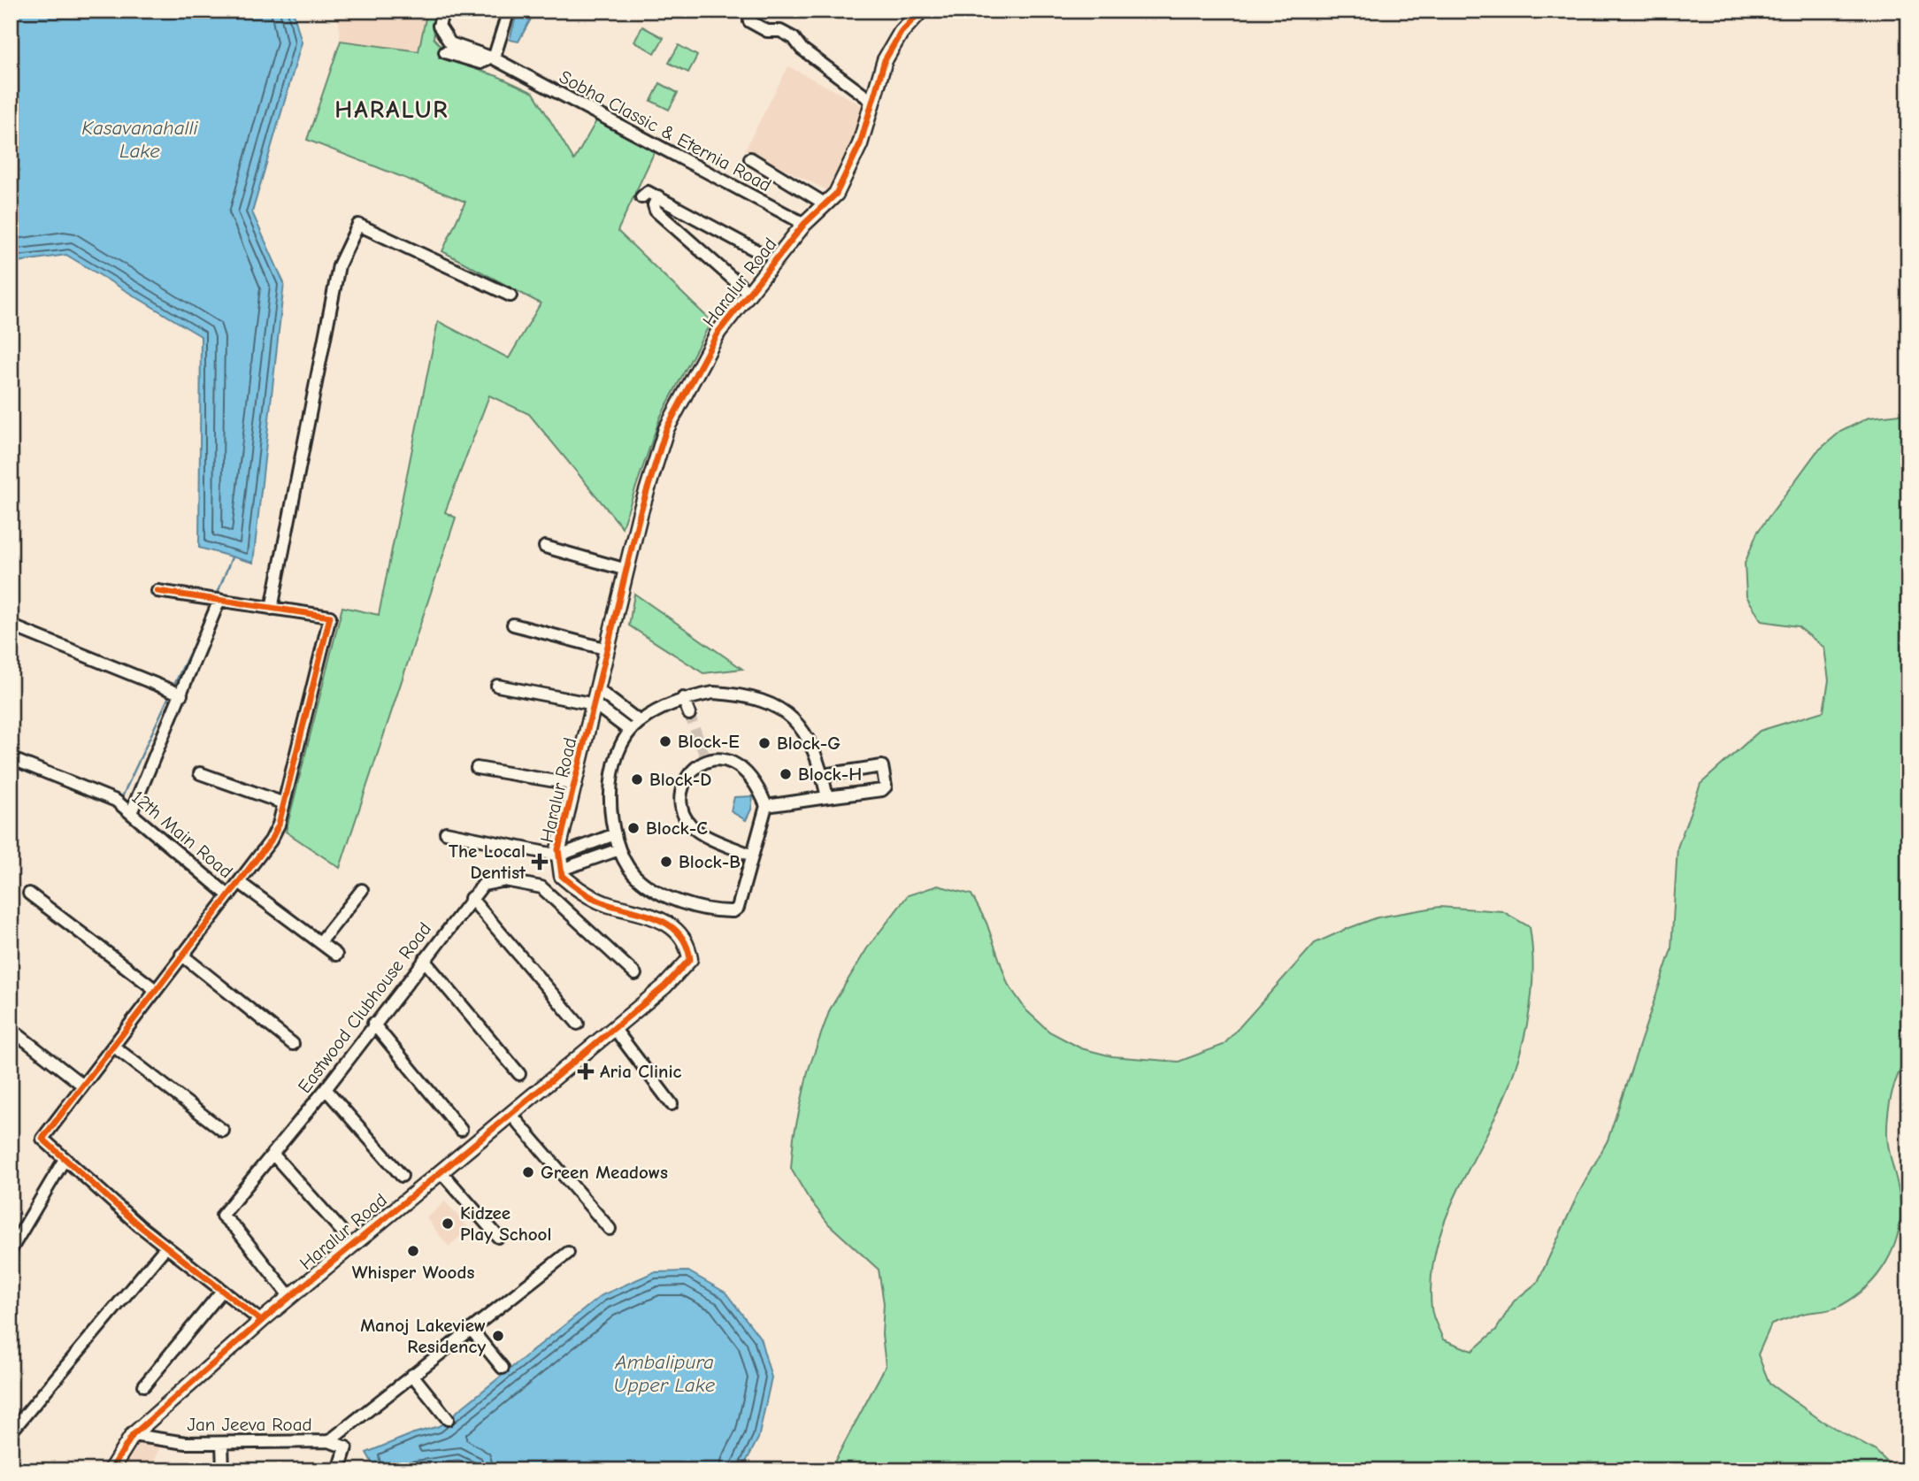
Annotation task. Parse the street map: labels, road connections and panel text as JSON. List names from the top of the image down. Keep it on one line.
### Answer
{"streets":{"street":["Sobha Classic & Eternia Road","Haralur Road","12th Main Road","Eastwood Clubhouse Road","Jan Jeeva Road"]},"crossings":[["Sobha Classic & Eternia Road","Haralur Road"],["Haralur Road","Eastwood Clubhouse Road"],["Haralur Road","Jan Jeeva Road"]],"districts":["HARALUR"],"water":["Kasavanahalli Lake","Ambalipura Upper Lake"],"places":{"other":["Block-E","Block-G","Block-H","Block-D","Block-C","Block-B","Green Meadows","Kidzee Play School","Whisper Woods","Manoj Lakeview Residency"],"health":["The Local Dentist","Aria Clinic"]}}
